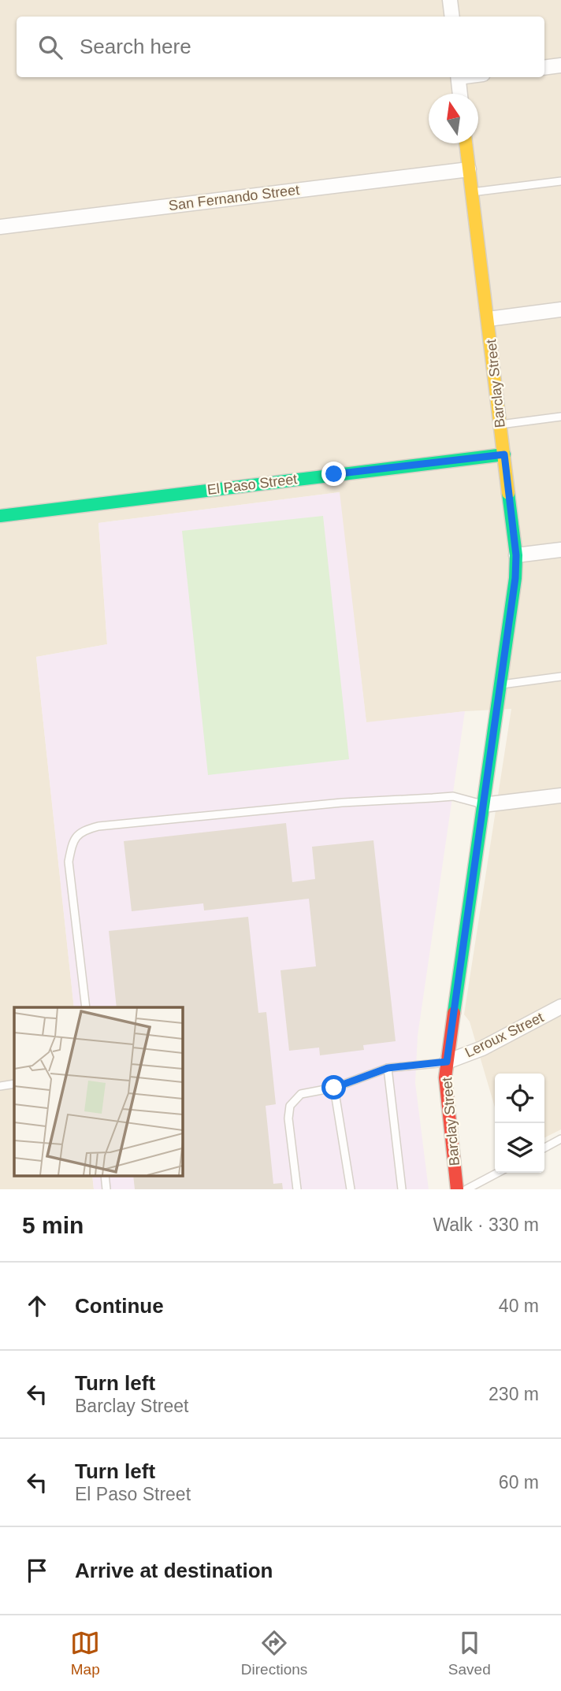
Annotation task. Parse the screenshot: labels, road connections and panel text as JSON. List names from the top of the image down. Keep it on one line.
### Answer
{"streets":{"street":["San Fernando Street","Barclay Street","El Paso Street","Leroux Street"]},"crossings":[["San Fernando Street","Barclay Street"],["Barclay Street","El Paso Street"],["Barclay Street","Leroux Street"]],"north":"top","page":{"search":"Search here","heading":["5 min","Walk · 330 m"],"list":[["Continue","40 m"],["Turn left","Barclay Street","230 m"],["Turn left","El Paso Street","60 m"],"Arrive at destination"],"nav":["Map","Directions","Saved"]}}
